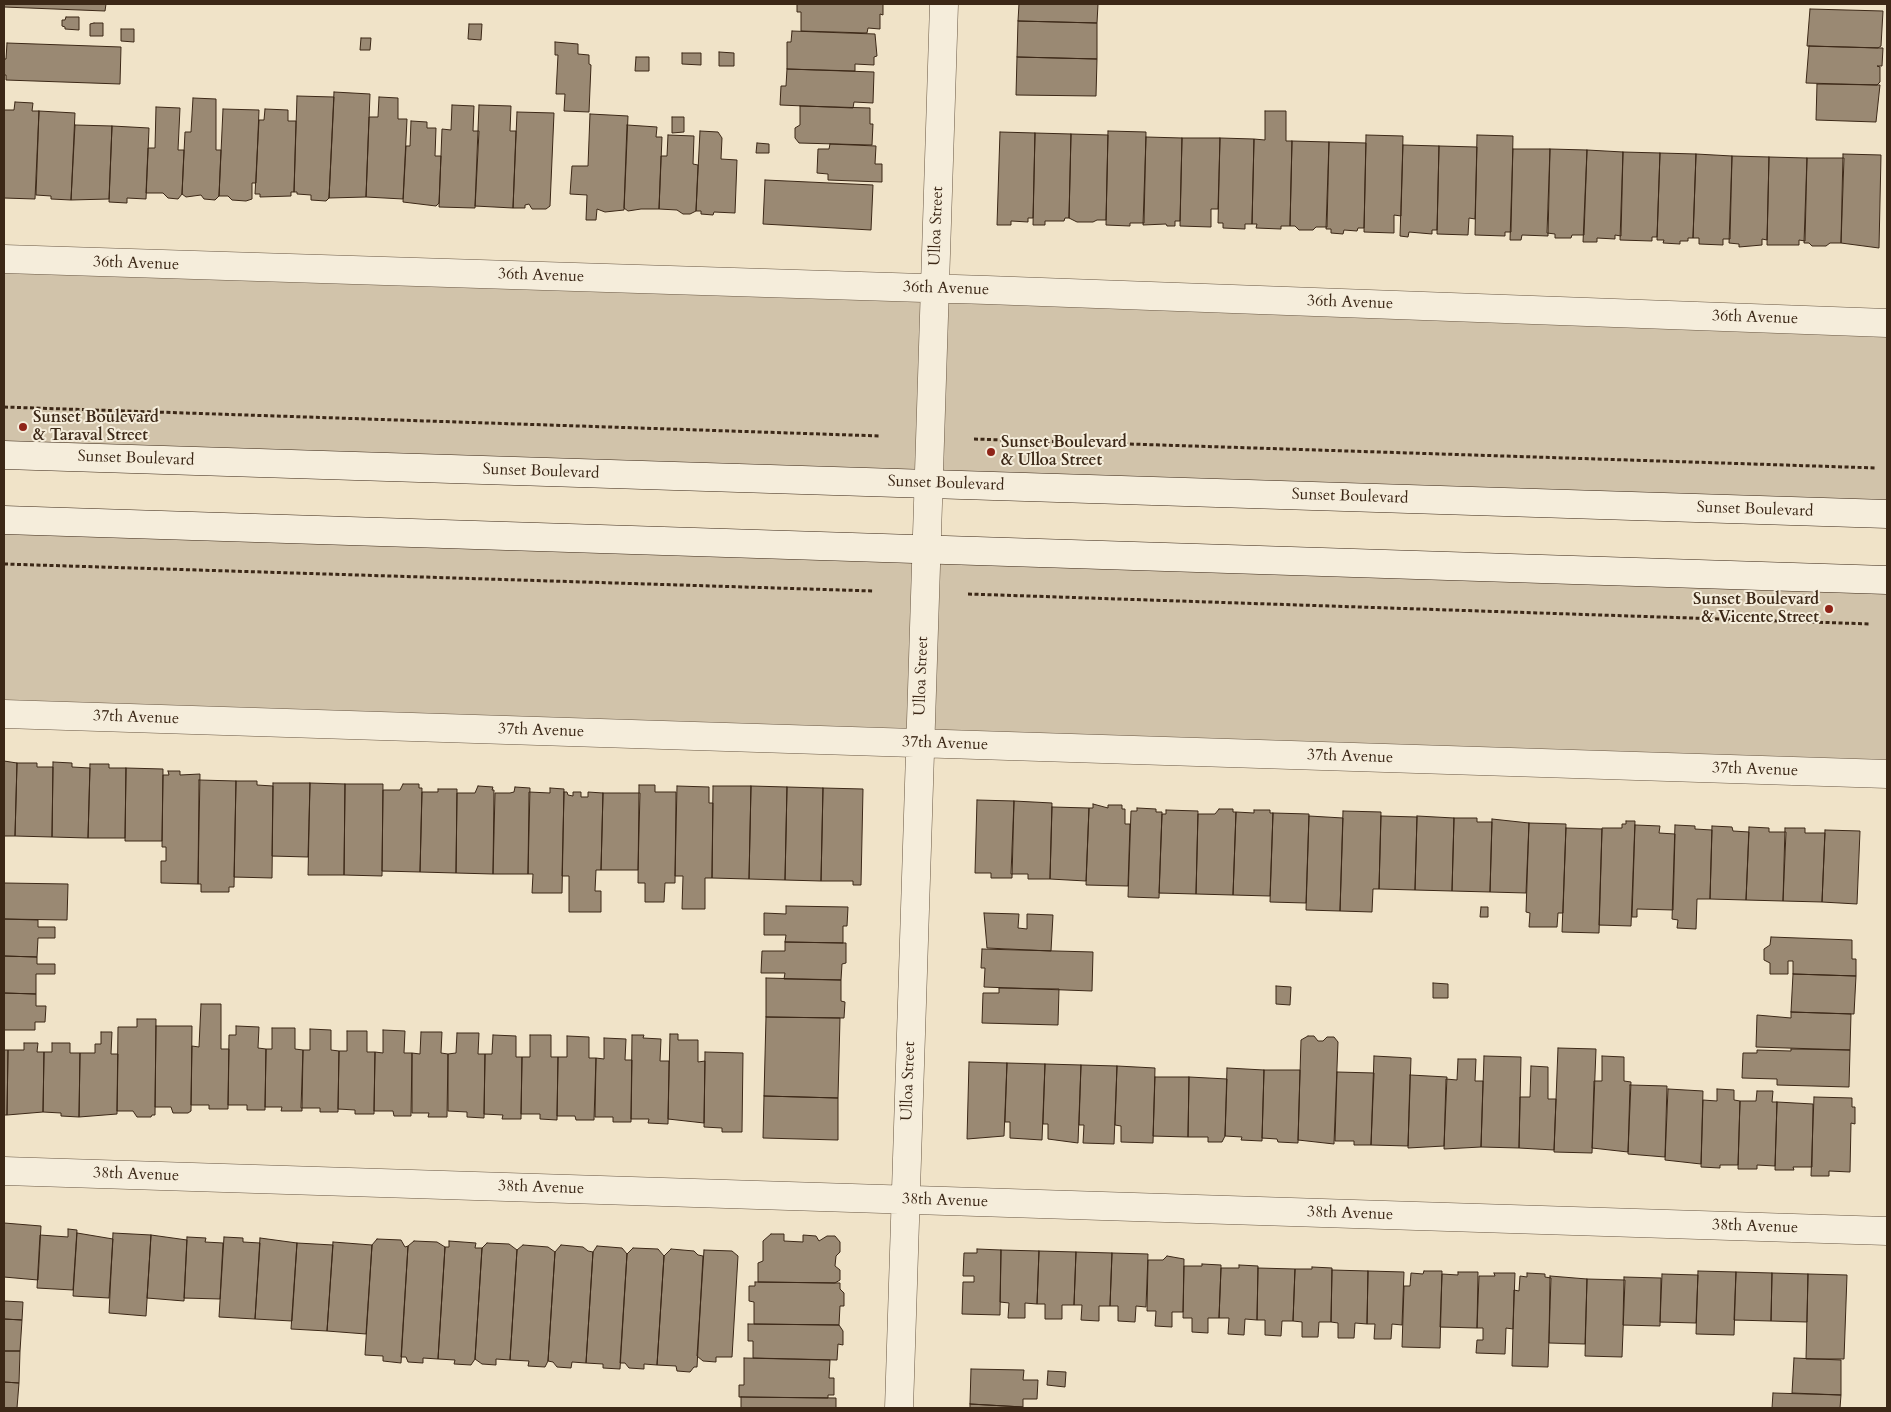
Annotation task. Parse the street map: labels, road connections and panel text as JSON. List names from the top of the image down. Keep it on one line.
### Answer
{"streets":{"street":["Ulloa Street","36th Avenue","Sunset Boulevard","37th Avenue","38th Avenue"]},"crossings":[["Ulloa Street","36th Avenue"],["Ulloa Street","Sunset Boulevard"],["Ulloa Street","37th Avenue"],["Ulloa Street","38th Avenue"]],"places":["Sunset Boulevard & Taraval Street","Sunset Boulevard & Ulloa Street","Sunset Boulevard & Vicente Street"]}
